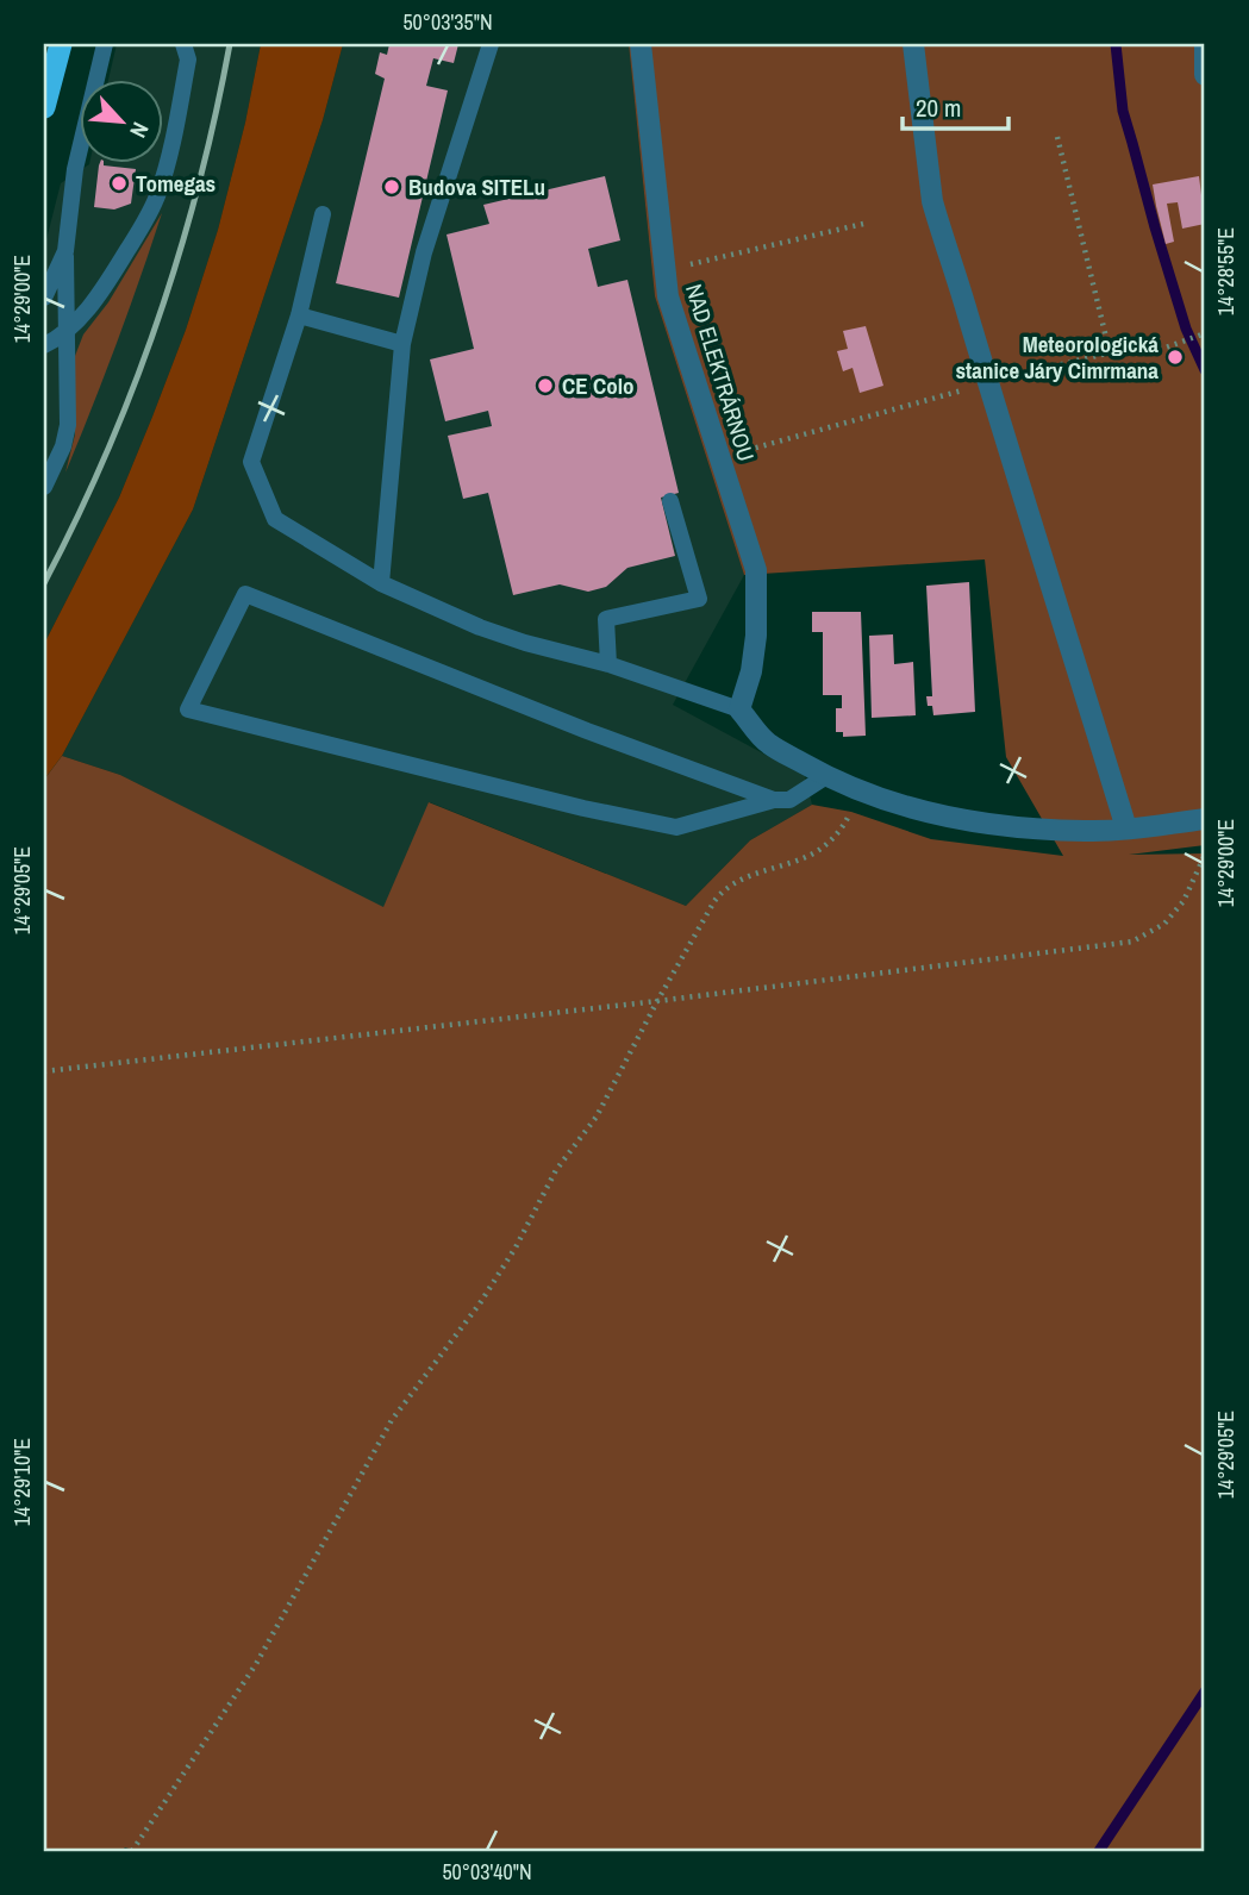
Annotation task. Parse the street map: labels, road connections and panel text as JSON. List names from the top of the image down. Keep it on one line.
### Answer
{"streets":{"street":["NAD ELEKTRÁRNOU"]},"places":["Tomegas","Budova SITELu","Meteorologická stanice Járy Cimrmana","CE Colo"],"scale_bar":"20 m","north":"bottom right","coordinates":["50°03'35\"N","14°28'55\"E","14°29'00\"E","14°29'05\"E","14°29'10\"E","50°03'40\"N"]}
